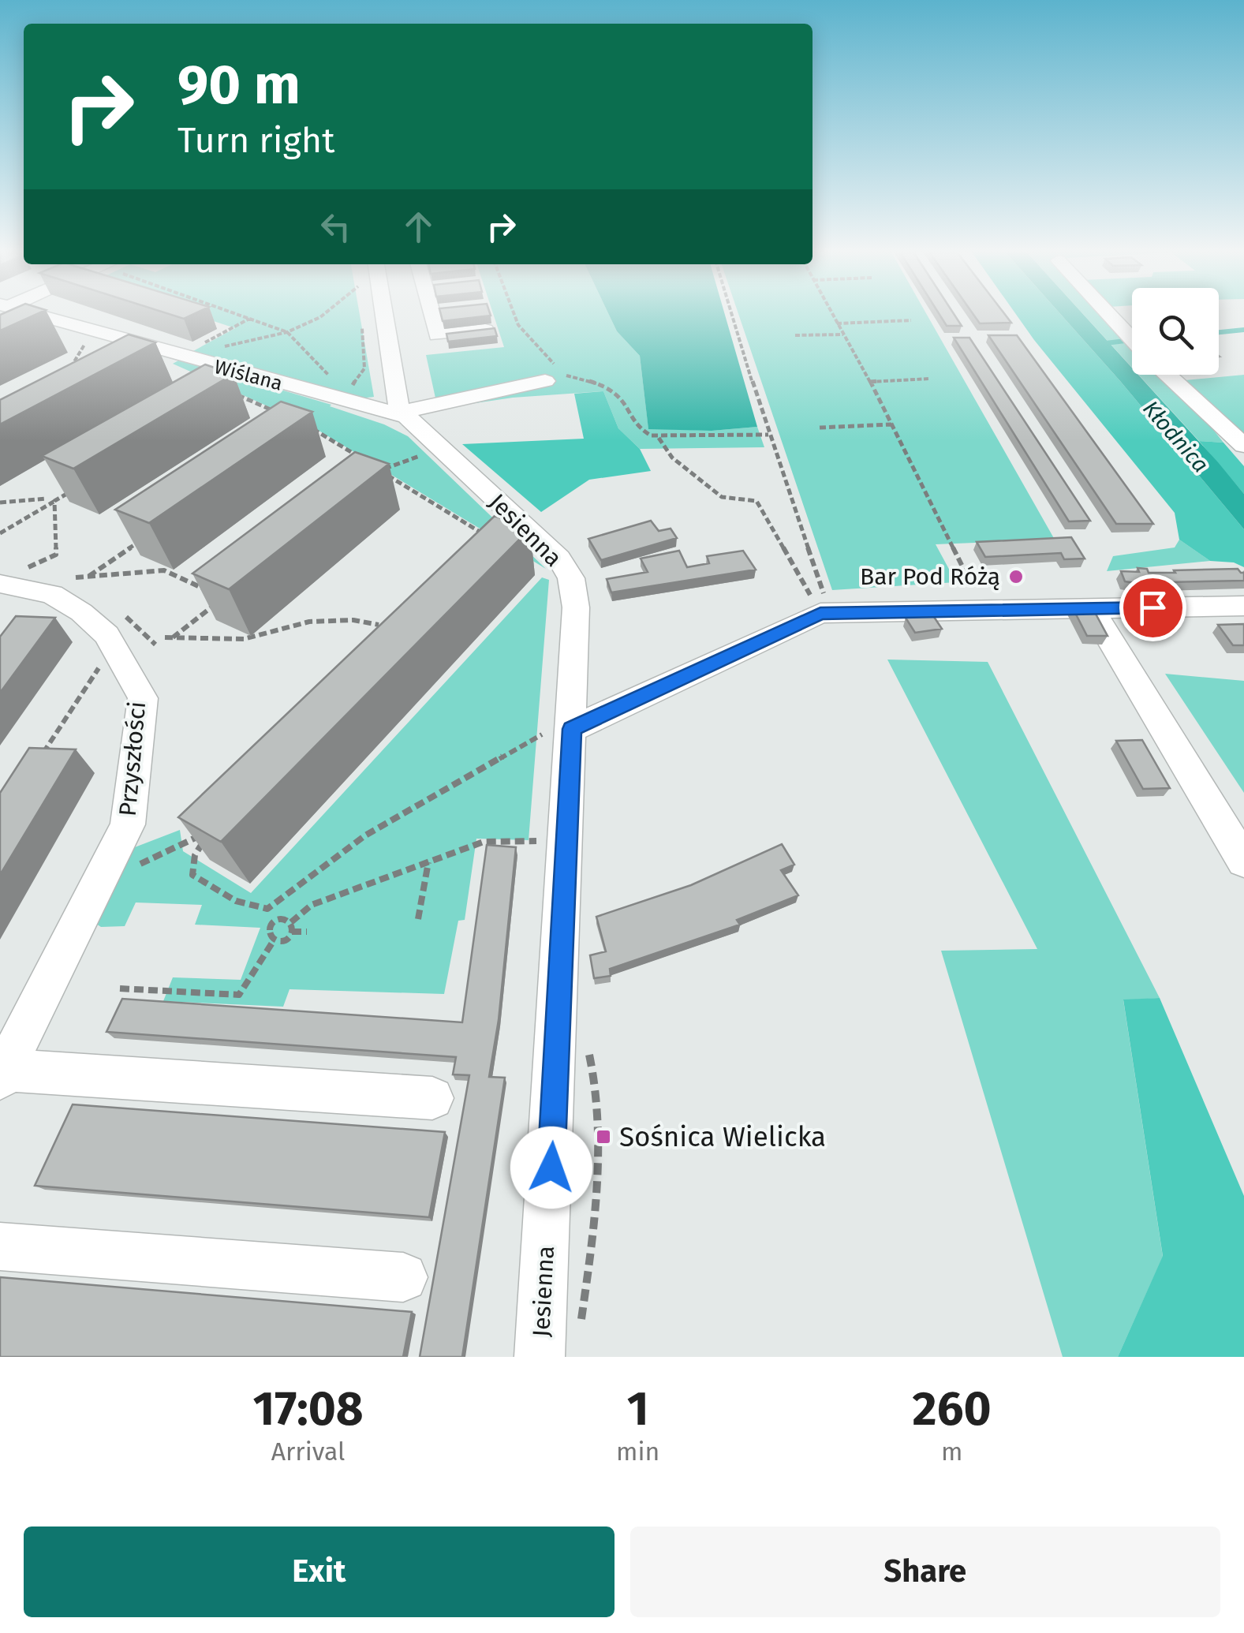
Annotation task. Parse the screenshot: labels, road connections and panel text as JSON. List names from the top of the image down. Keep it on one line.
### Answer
{"streets":{"street":["Wiślana","Jesienna","Przyszłości"]},"crossings":[["Wiślana","Jesienna"]],"water":["Kłodnica"],"places":{"other":["Bar Pod Różą"],"transit":["Sośnica Wielicka"]},"page":{"turn":["90 m","Turn right"],"eta":["17:08","Arrival","1","min","260","m"],"buttons":["Exit","Share"]}}
